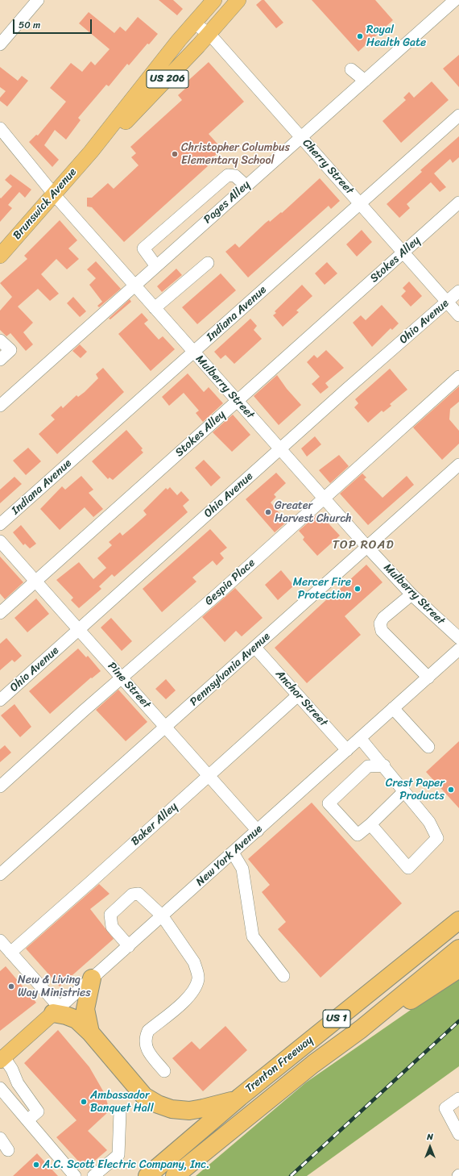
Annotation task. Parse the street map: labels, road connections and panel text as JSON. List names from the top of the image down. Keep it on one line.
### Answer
{"streets":{"highway":["US 1","Trenton Freeway"],"main road":["US 206","Brunswick Avenue","New York Avenue"],"street":["Cherry Street","Pages Alley","Stokes Alley","Indiana Avenue","Ohio Avenue","Mulberry Street","Gespia Place","Pennsylvania Avenue","Pine Street","Anchor Street","Baker Alley"]},"crossings":[["Cherry Street","Pages Alley"],["Cherry Street","Brunswick Avenue"],["Cherry Street","Stokes Alley"],["Cherry Street","Indiana Avenue"],["Cherry Street","Ohio Avenue"],["Pages Alley","Mulberry Street"],["Brunswick Avenue","Mulberry Street"],["Stokes Alley","Mulberry Street"],["Stokes Alley","Pine Street"],["Indiana Avenue","Mulberry Street"],["Ohio Avenue","Mulberry Street"],["Ohio Avenue","Pine Street"],["Mulberry Street","Gespia Place"],["Mulberry Street","Pennsylvania Avenue"],["Gespia Place","Pine Street"],["Pennsylvania Avenue","Pine Street"],["Pennsylvania Avenue","Anchor Street"],["Pine Street","Baker Alley"],["Pine Street","New York Avenue"],["Anchor Street","Baker Alley"],["Anchor Street","New York Avenue"]],"districts":["TOP ROAD"],"places":["Royal Health Gate","Christopher Columbus Elementary School","Greater Harvest Church","Mercer Fire Protection","Crest Paper Products","New & Living Way Ministries","Ambassador Banquet Hall","A.C. Scott Electric Company, Inc."],"scale_bar":"50 m","north":"top"}
